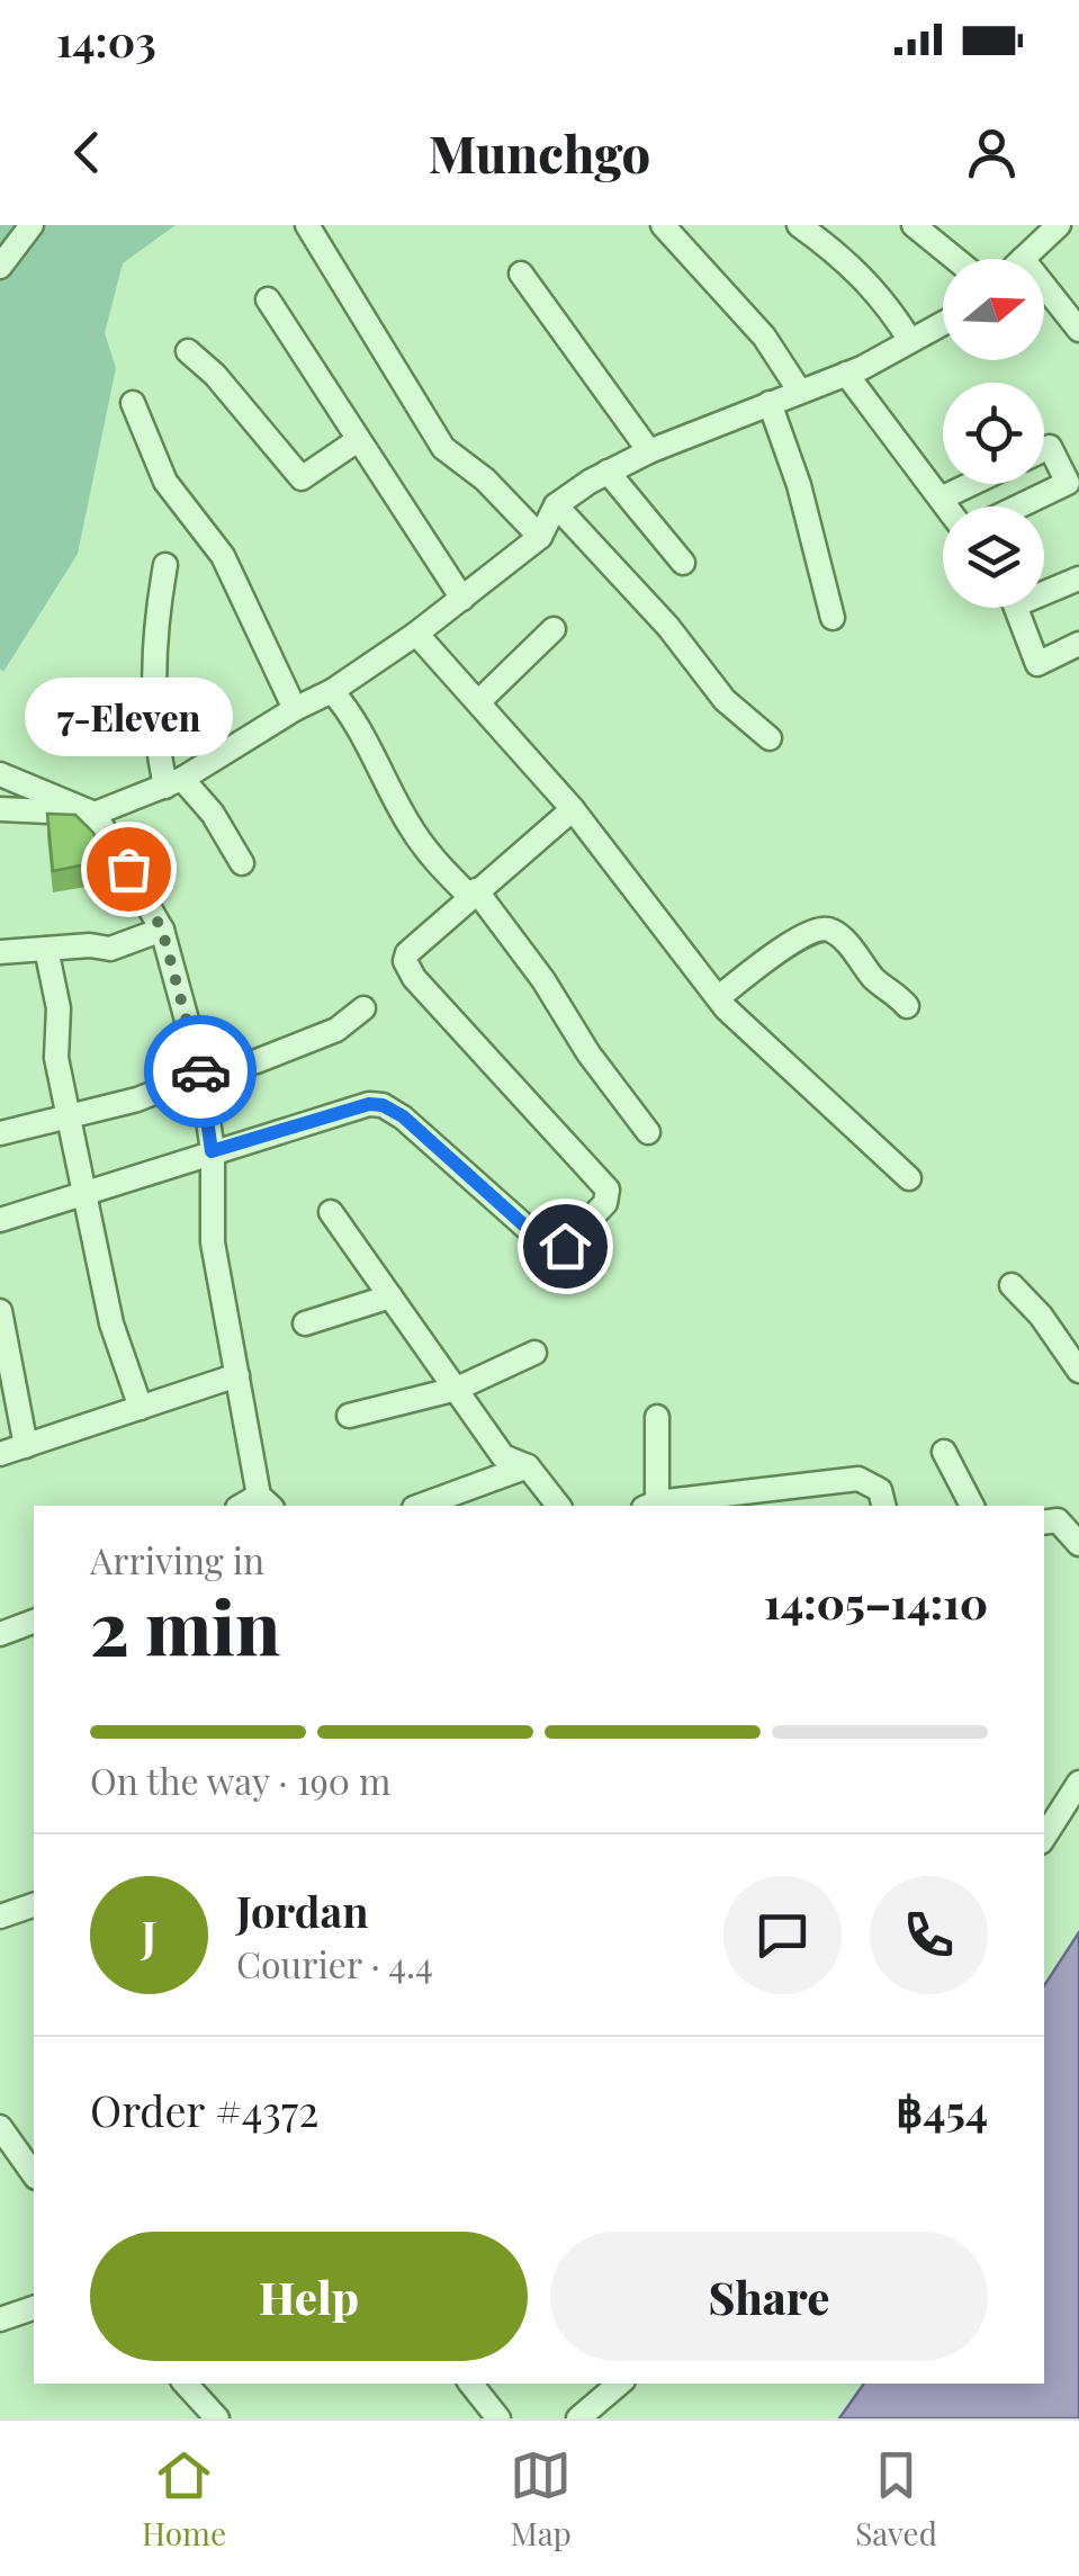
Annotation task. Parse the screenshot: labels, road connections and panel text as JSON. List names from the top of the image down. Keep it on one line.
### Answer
{"places":["7-Eleven"],"north":"right","page":{"status":"14:03","header":"Munchgo","bubble":"7-Eleven","heading":["2 min","Arriving in","14:05–14:10"],"panel":["Jordan","Courier · 4.4","Order #4372","฿454"],"bar":"On the way · 190 m","round":"J","buttons":["Help","Share"],"tabs":["Home","Map","Saved"]}}
